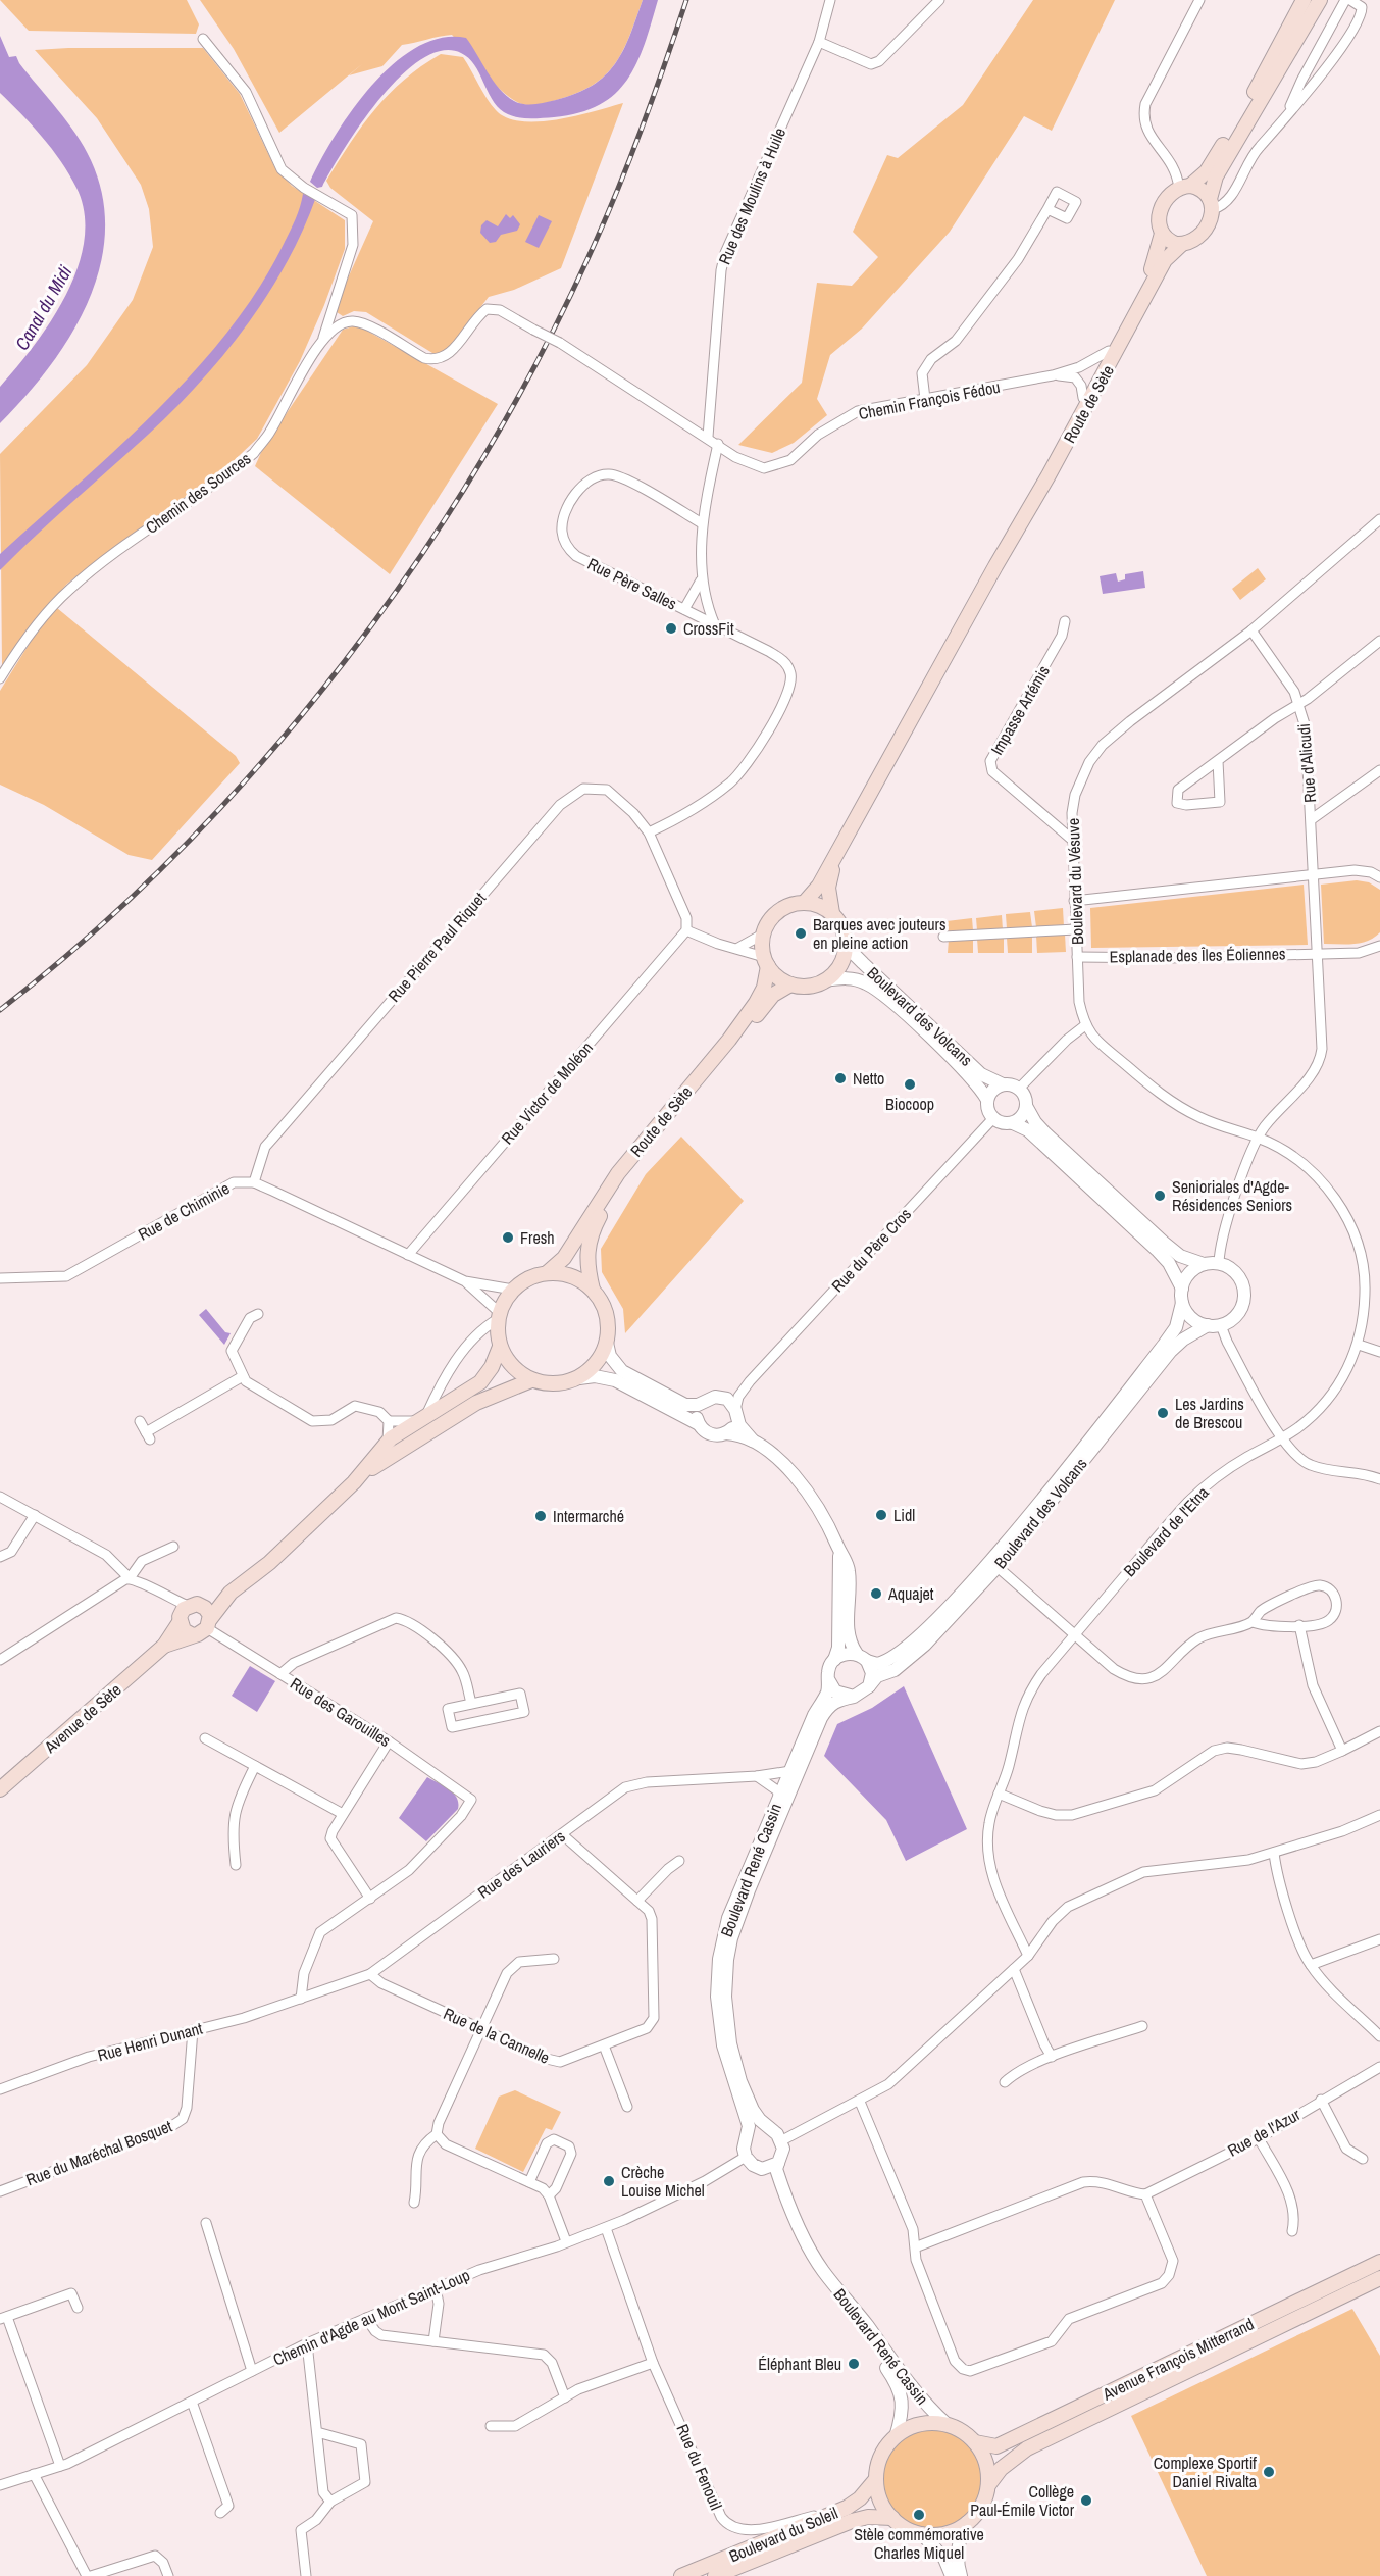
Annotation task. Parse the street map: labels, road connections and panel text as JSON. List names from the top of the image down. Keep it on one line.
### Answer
{"streets":{"main road":["Route de Sète","Avenue de Sète","Avenue François Mitterrand","Boulevard du Soleil"],"street":["Rue des Moulins à Huile","Chemin François Fédou","Chemin des Sources","Rue Père Salles","Impasse Artémis","Rue d'Alicudi","Boulevard du Vésuve","Rue Pierre Paul Riquet","Esplanade des Îles Éoliennes","Boulevard des Volcans","Rue Victor de Moléon","Rue de Chiminie","Rue du Père Cros","Boulevard de l'Etna","Rue des Garouilles","Rue des Lauriers","Boulevard René Cassin","Rue de la Cannelle","Rue Henri Dunant","Rue de l'Azur","Rue du Maréchal Bosquet","Chemin d'Agde au Mont Saint-Loup","Rue du Fenouil"]},"crossings":[["Rue des Moulins à Huile","Chemin François Fédou"],["Chemin François Fédou","Route de Sète"],["Chemin François Fédou","Chemin des Sources"],["Chemin François Fédou","Rue Père Salles"],["Route de Sète","Boulevard des Volcans"],["Route de Sète","Rue de Chiminie"],["Rue Père Salles","Rue Pierre Paul Riquet"],["Impasse Artémis","Boulevard du Vésuve"],["Rue d'Alicudi","Boulevard du Vésuve"],["Boulevard du Vésuve","Esplanade des Îles Éoliennes"],["Rue Pierre Paul Riquet","Rue de Chiminie"],["Boulevard des Volcans","Rue du Père Cros"],["Boulevard des Volcans","Boulevard René Cassin"],["Rue Victor de Moléon","Rue de Chiminie"],["Rue des Garouilles","Avenue de Sète"],["Rue des Lauriers","Boulevard René Cassin"],["Rue des Lauriers","Rue de la Cannelle"],["Rue des Lauriers","Rue Henri Dunant"],["Boulevard René Cassin","Chemin d'Agde au Mont Saint-Loup"],["Boulevard René Cassin","Avenue François Mitterrand"],["Boulevard René Cassin","Boulevard du Soleil"],["Rue Henri Dunant","Rue du Maréchal Bosquet"],["Chemin d'Agde au Mont Saint-Loup","Rue du Fenouil"],["Avenue François Mitterrand","Boulevard du Soleil"],["Rue du Fenouil","Boulevard du Soleil"]],"water":["Canal du Midi"],"places":["CrossFit","Barques avec jouteurs en pleine action","Netto","Biocoop","Senioriales d'Agde- Résidences Seniors","Fresh","Les Jardins de Brescou","Lidl","Intermarché","Aquajet","Crèche Louise Michel","Éléphant Bleu","Complexe Sportif Daniel Rivalta","Collège Paul-Émile Victor","Stèle commémorative Charles Miquel"]}
